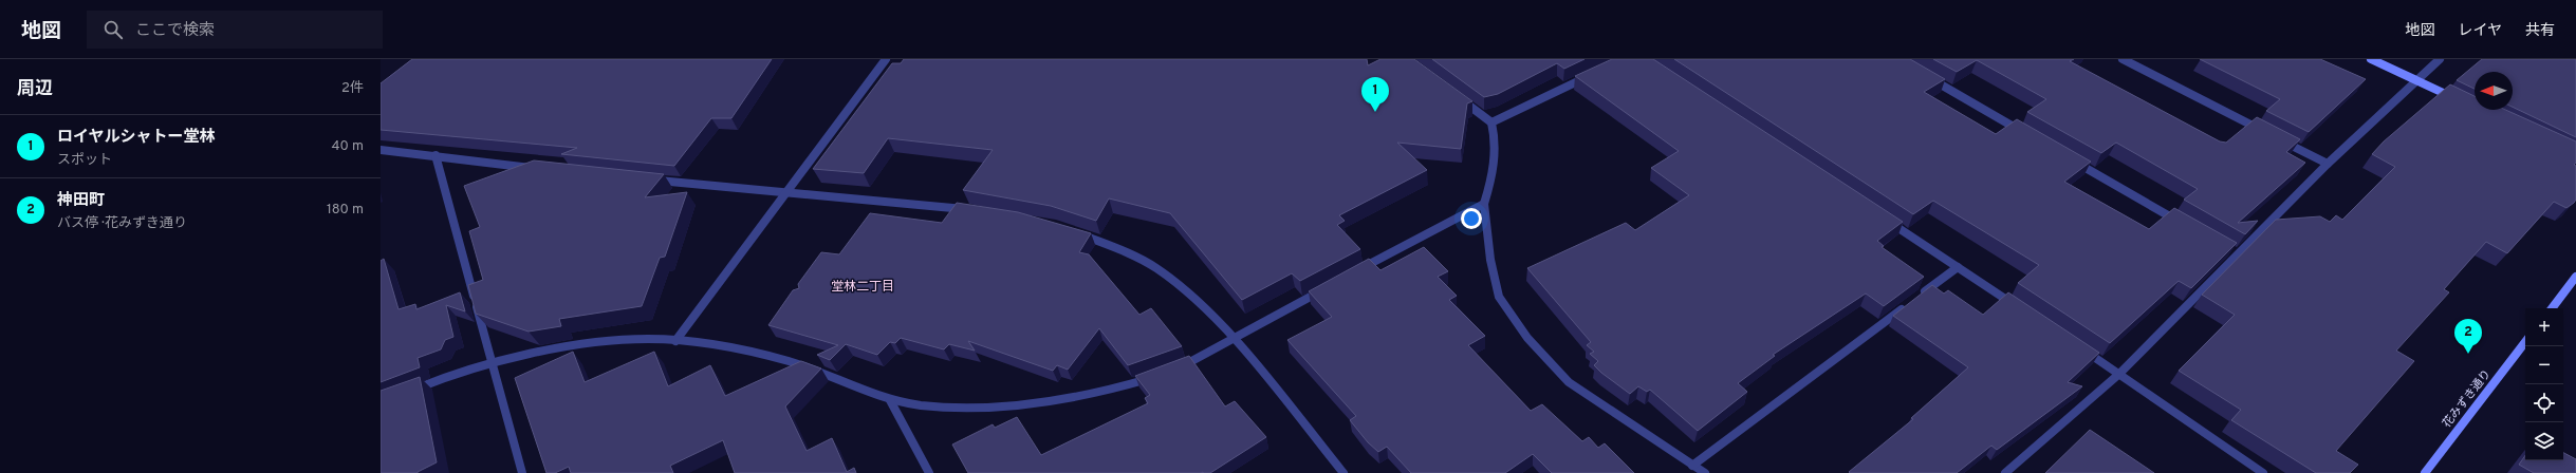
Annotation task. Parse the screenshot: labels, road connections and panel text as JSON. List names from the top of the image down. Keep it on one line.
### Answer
{"streets":{"street":["花みずき通り"]},"districts":["堂林二丁目"],"north":"left","page":{"header":"地図","search":"ここで検索","nav":["地図","レイヤ","共有"],"heading":["周辺","2件"],"pins":["1","2"],"list":[{"mark":"1","name":"ロイヤルシャトー堂林","note":"スポット","value":"40 m"},{"mark":"2","name":"神田町","note":"バス停 · 花みずき通り","value":"180 m"}],"map_buttons":["+","−"]}}
